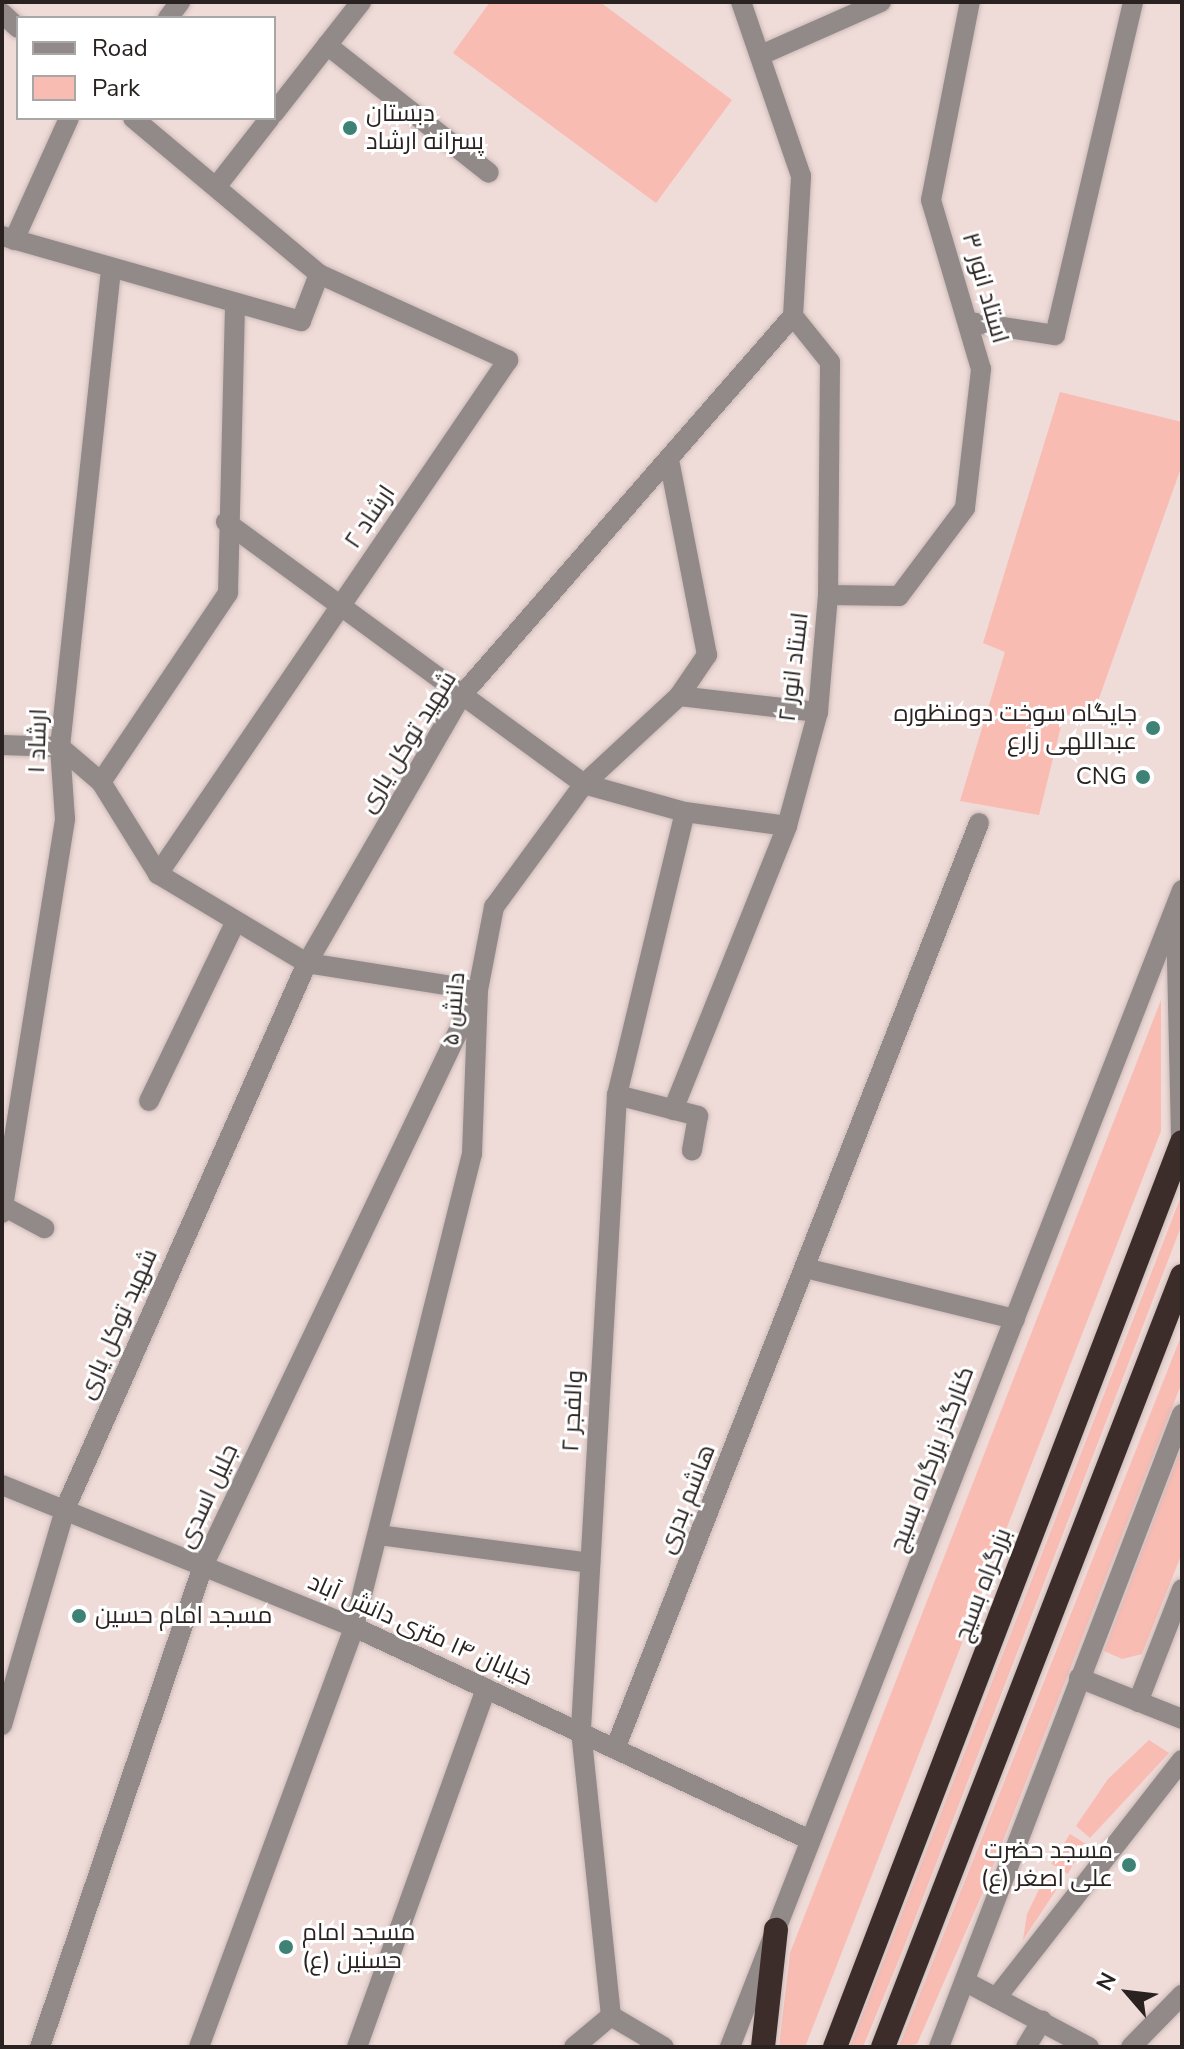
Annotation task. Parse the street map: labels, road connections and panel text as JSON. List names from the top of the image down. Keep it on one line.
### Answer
{"streets":{"highway":["بزرگراه بسیج"],"street":["استاد انور ۳","ارشاد ۲","استاد انور ۲","ارشاد ۱","شهید توکل یاری","دانش ۵","والفجر ۲","کنارگذر بزرگراه بسیج","جلیل اسدی","هاشم بدری","خیابان ۱۴ متری دانش آباد"]},"crossings":[["استاد انور ۳","استاد انور ۲"],["استاد انور ۲","شهید توکل یاری"],["شهید توکل یاری","دانش ۵"],["شهید توکل یاری","خیابان ۱۴ متری دانش آباد"],["دانش ۵","جلیل اسدی"],["دانش ۵","خیابان ۱۴ متری دانش آباد"],["والفجر ۲","خیابان ۱۴ متری دانش آباد"],["کنارگذر بزرگراه بسیج","خیابان ۱۴ متری دانش آباد"],["جلیل اسدی","خیابان ۱۴ متری دانش آباد"],["هاشم بدری","خیابان ۱۴ متری دانش آباد"]],"places":["دبستان پسرانه ارشاد","جایگاه سوخت دومنظوره عبداللهی زارع","CNG","مسجد امام حسین","مسجد حضرت علی اصغر (ع)","مسجد امام حسنین (ع)"],"legend":["Road","Park"],"north":"top left"}
